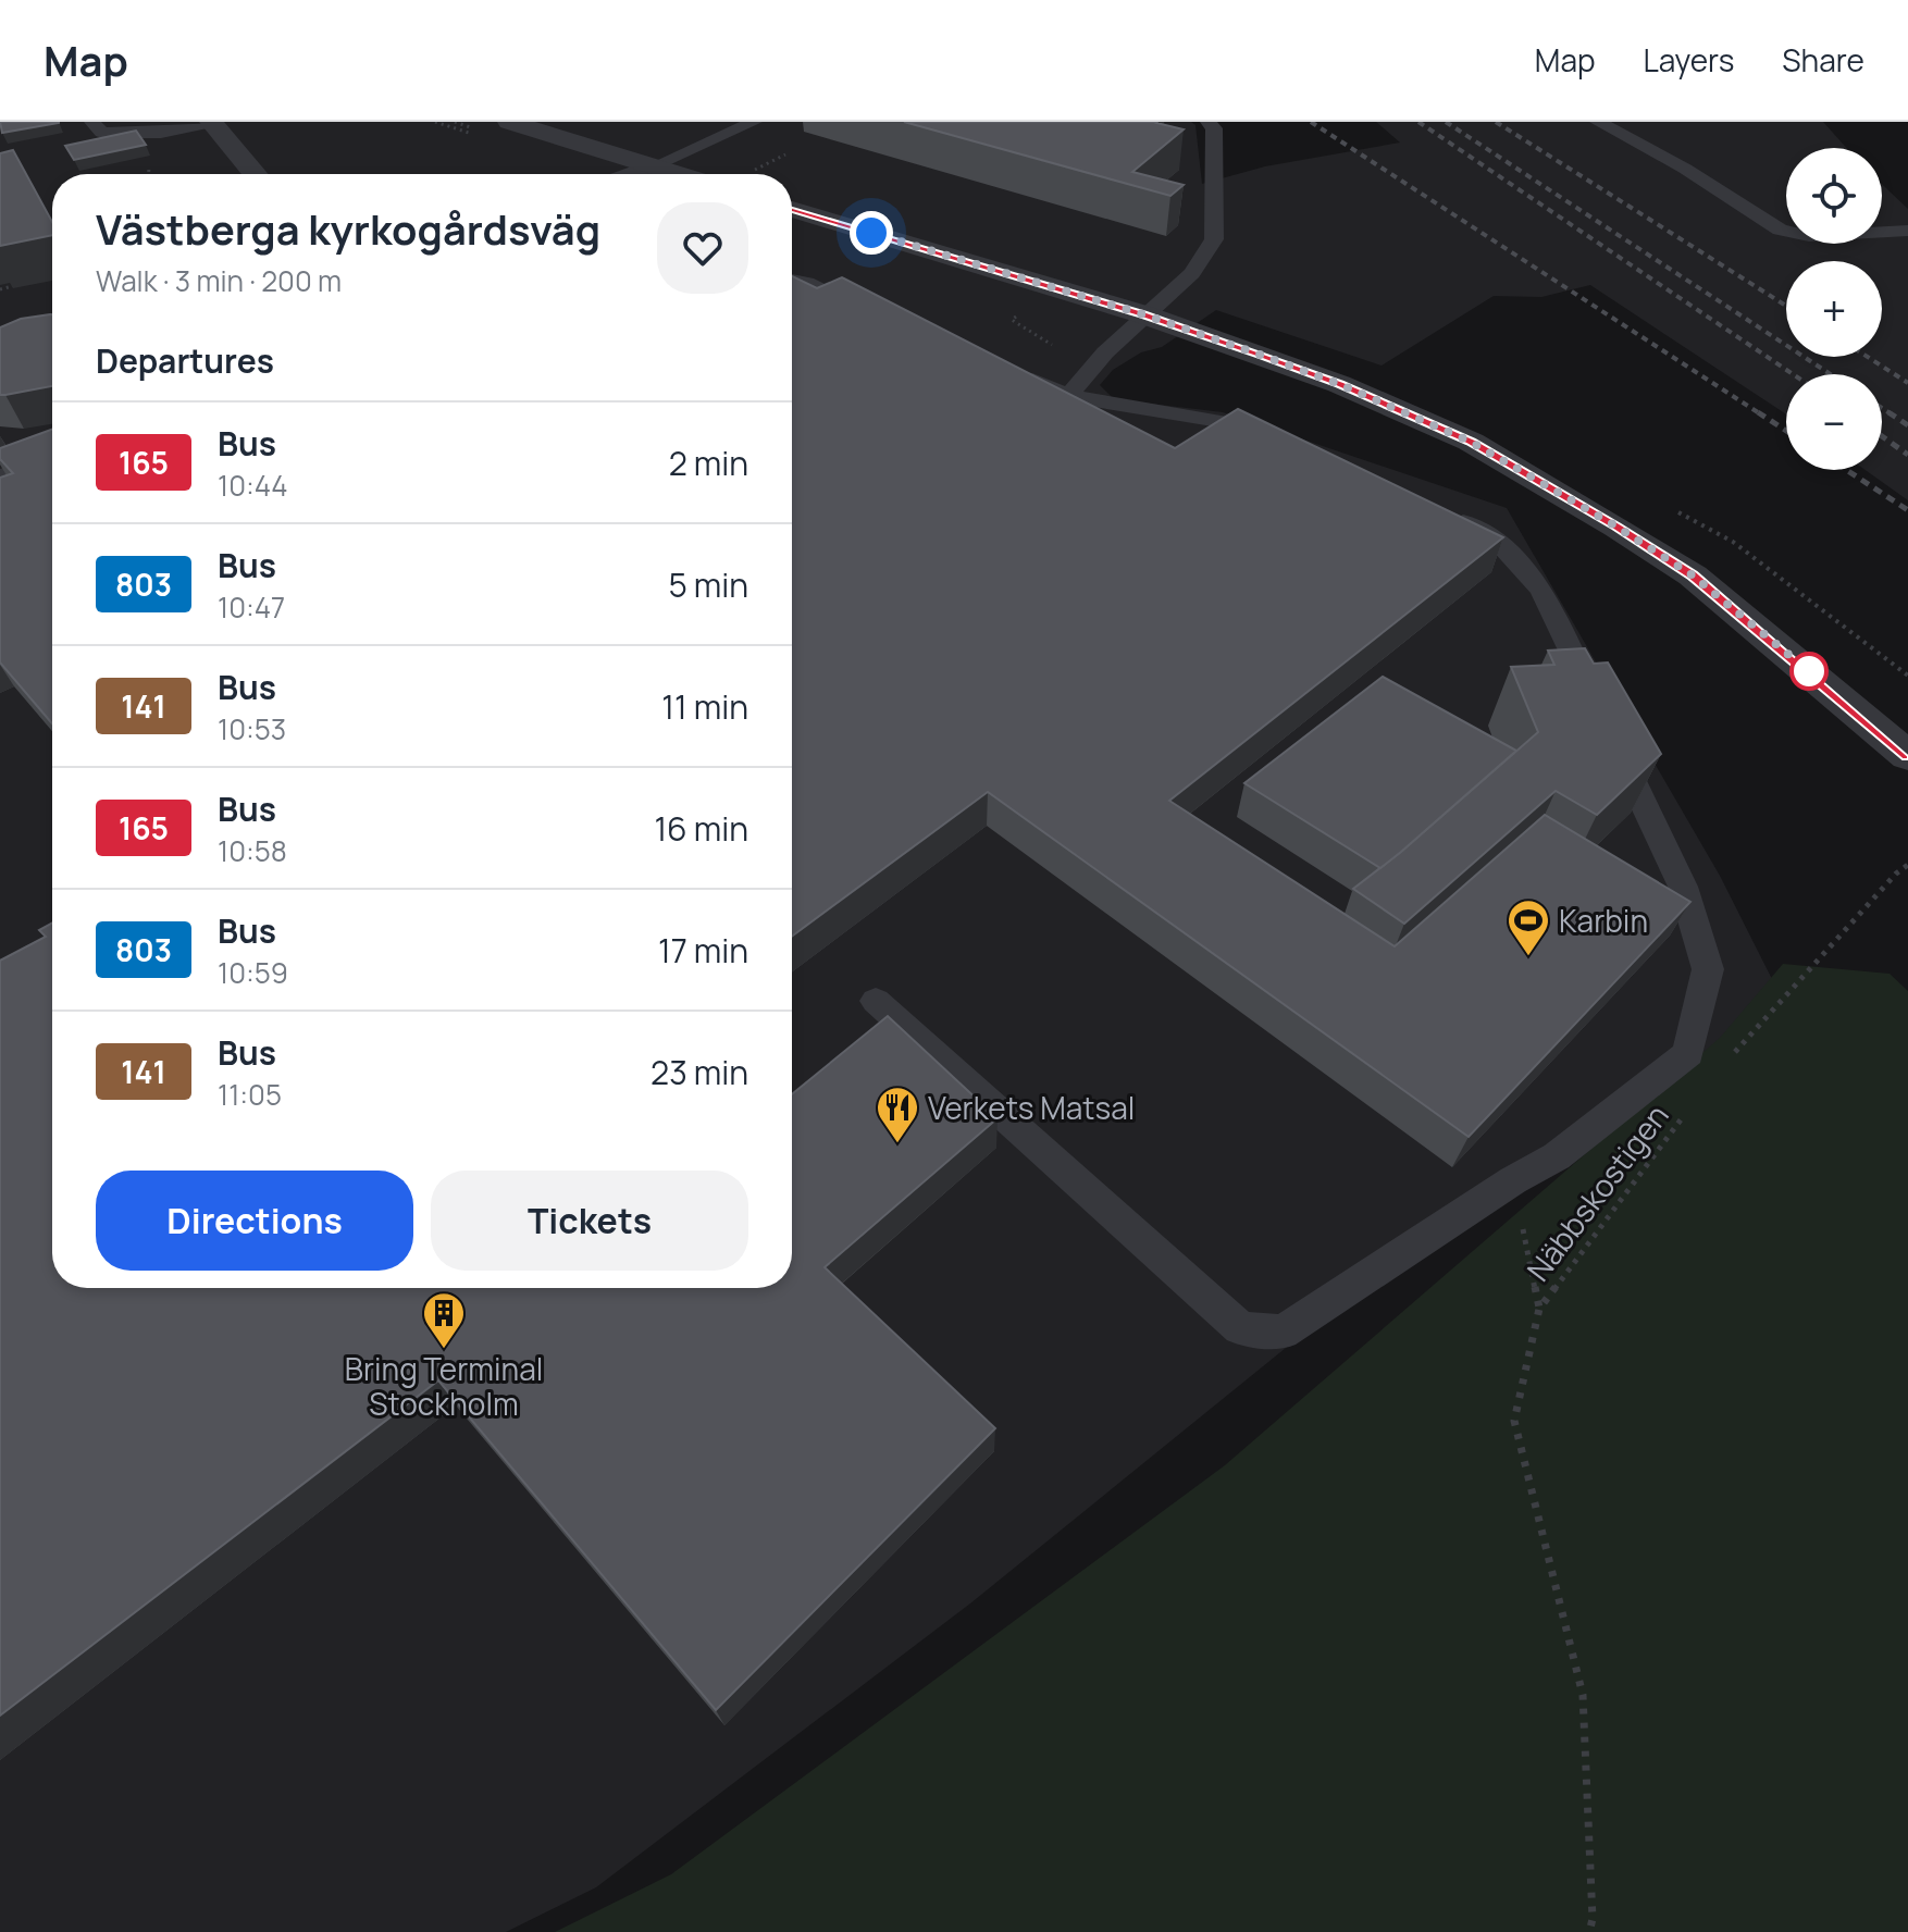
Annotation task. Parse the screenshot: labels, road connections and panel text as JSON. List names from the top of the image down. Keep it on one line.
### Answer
{"streets":{"path":["Näbbskostigen"]},"places":{"sports":["Karbin"],"restaurant":["Verkets Matsal"],"building":["Bring Terminal Stockholm"]},"lines":["bus line 165"],"page":{"header":"Map","nav":["Map","Layers","Share"],"map_buttons":["+","−"],"heading":[["Västberga kyrkogårdsväg","Walk · 3 min · 200 m"],"Departures"],"list":[{"mark":"165","name":"Bus","note":"10:44","value":"2 min"},{"mark":"803","name":"Bus","note":"10:47","value":"5 min"},{"mark":"141","name":"Bus","note":"10:53","value":"11 min"},{"mark":"165","name":"Bus","note":"10:58","value":"16 min"},{"mark":"803","name":"Bus","note":"10:59","value":"17 min"},{"mark":"141","name":"Bus","note":"11:05","value":"23 min"}],"buttons":["Directions","Tickets"]}}
